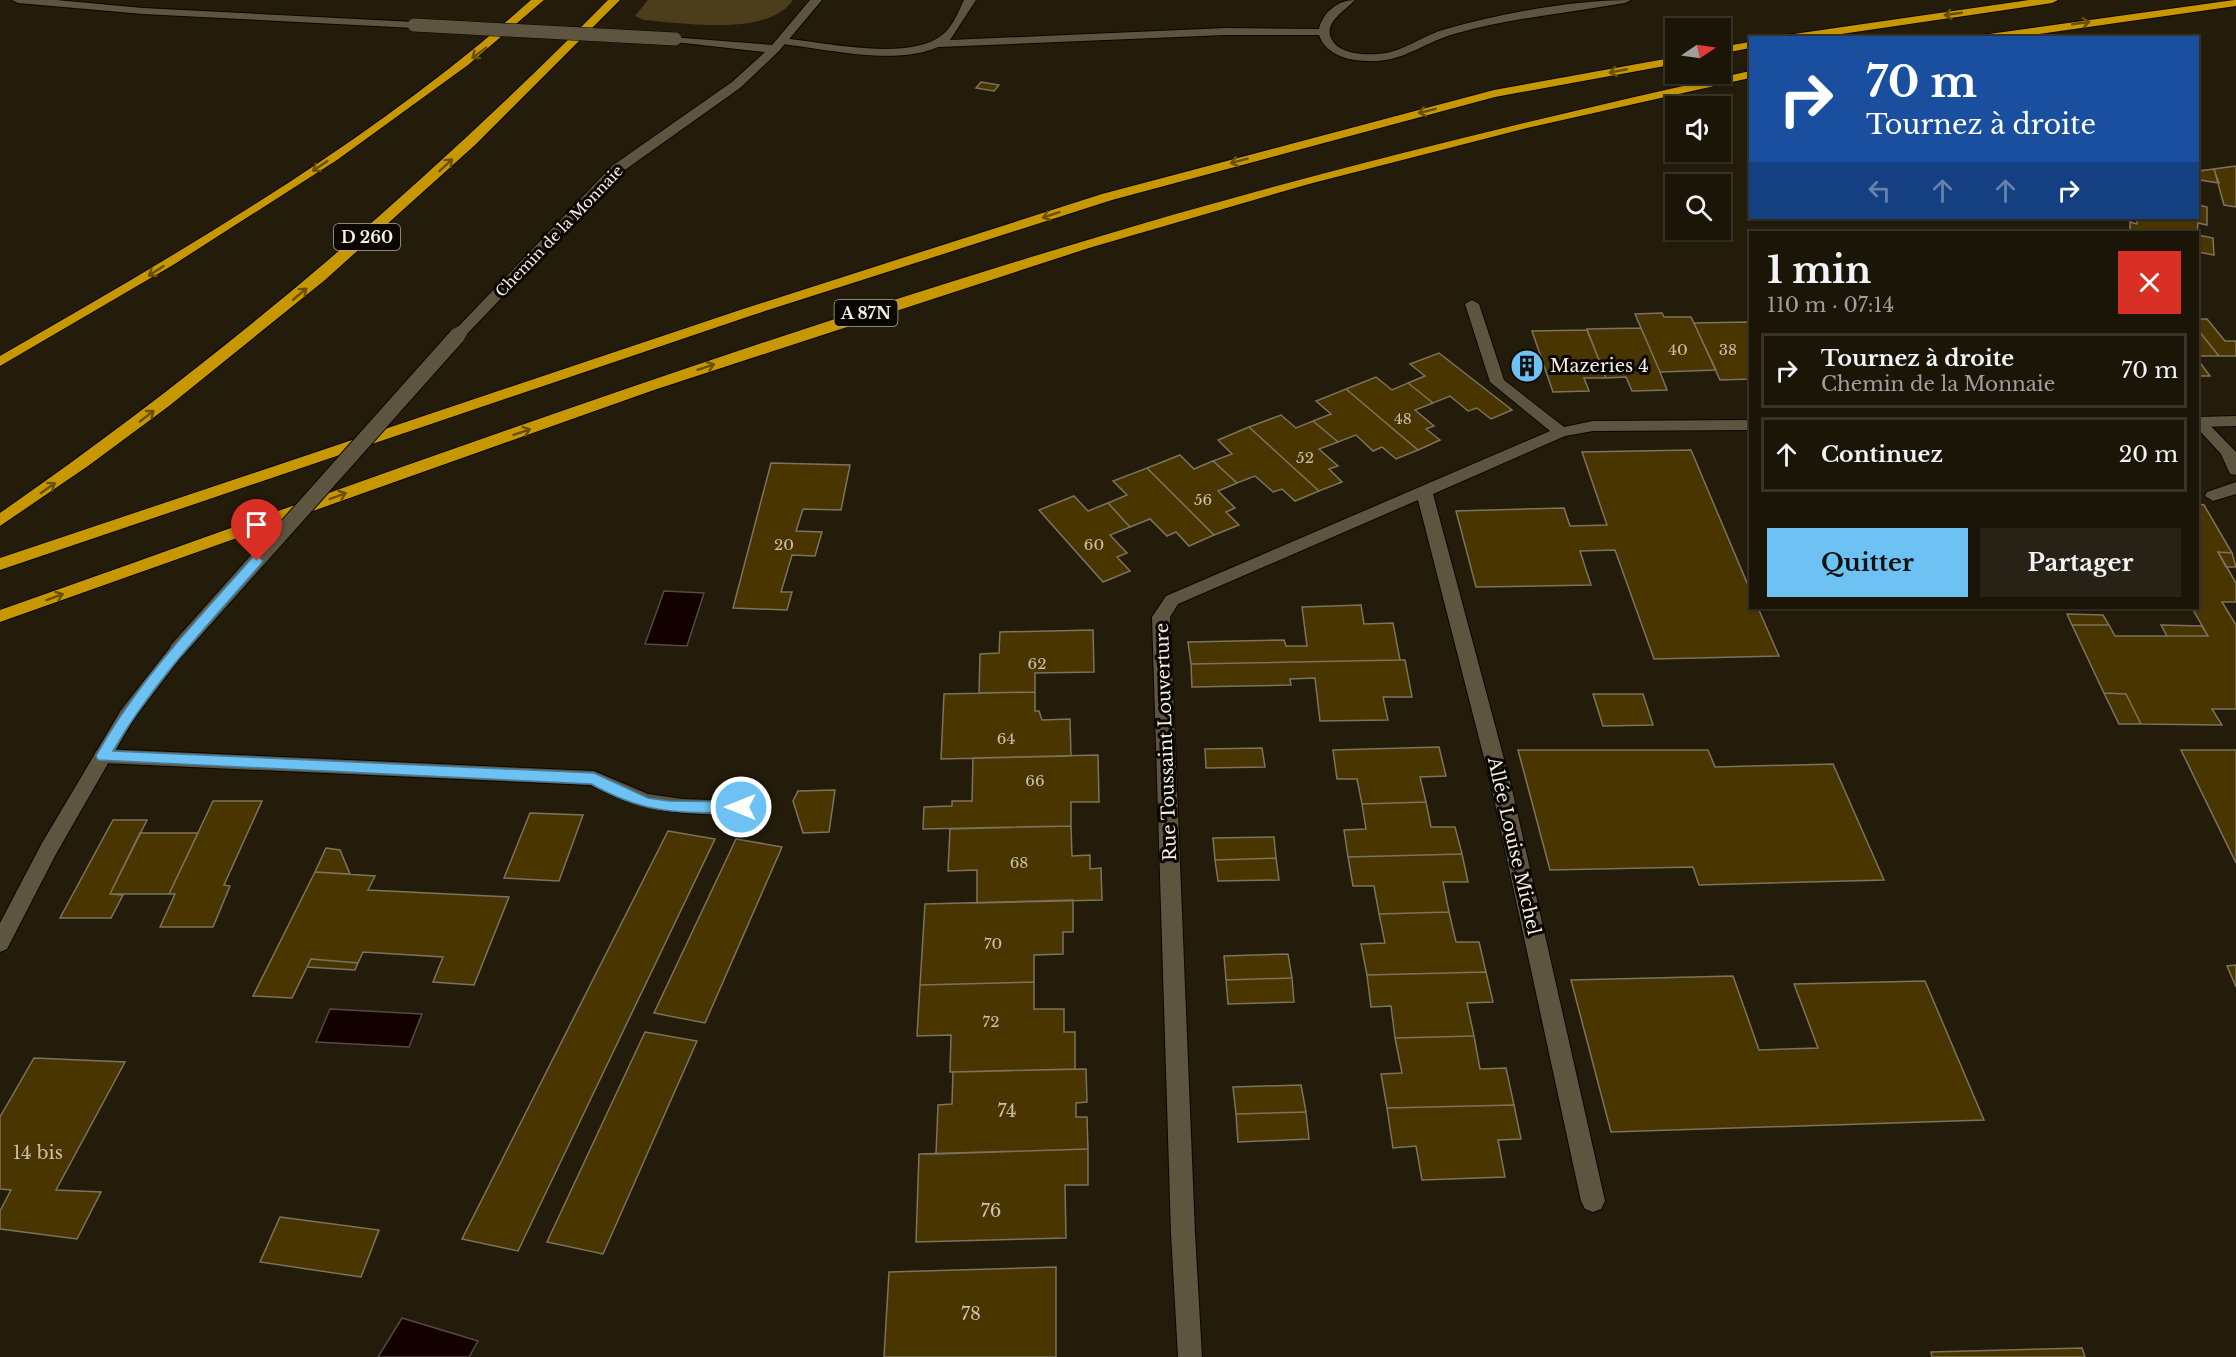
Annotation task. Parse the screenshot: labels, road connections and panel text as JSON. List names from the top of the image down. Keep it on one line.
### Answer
{"streets":{"highway":["D 260","A 87N"],"street":["Chemin de la Monnaie","Rue Toussaint Louverture","Allée Louise Michel"]},"crossings":[["Rue Toussaint Louverture","Allée Louise Michel"]],"places":{"building":["Mazeries 4"]},"house_numbers":["40","38","48","52","56","20","60","62","64","66","68","70","72","74","14 bis","76","78"],"north":"right","page":{"turn":["70 m","Tournez à droite"],"heading":["1 min","110 m · 07:14"],"list":[{"name":"Tournez à droite","note":"Chemin de la Monnaie","value":"70 m"},{"name":"Continuez","value":"20 m"}],"buttons":["Quitter","Partager"]}}
